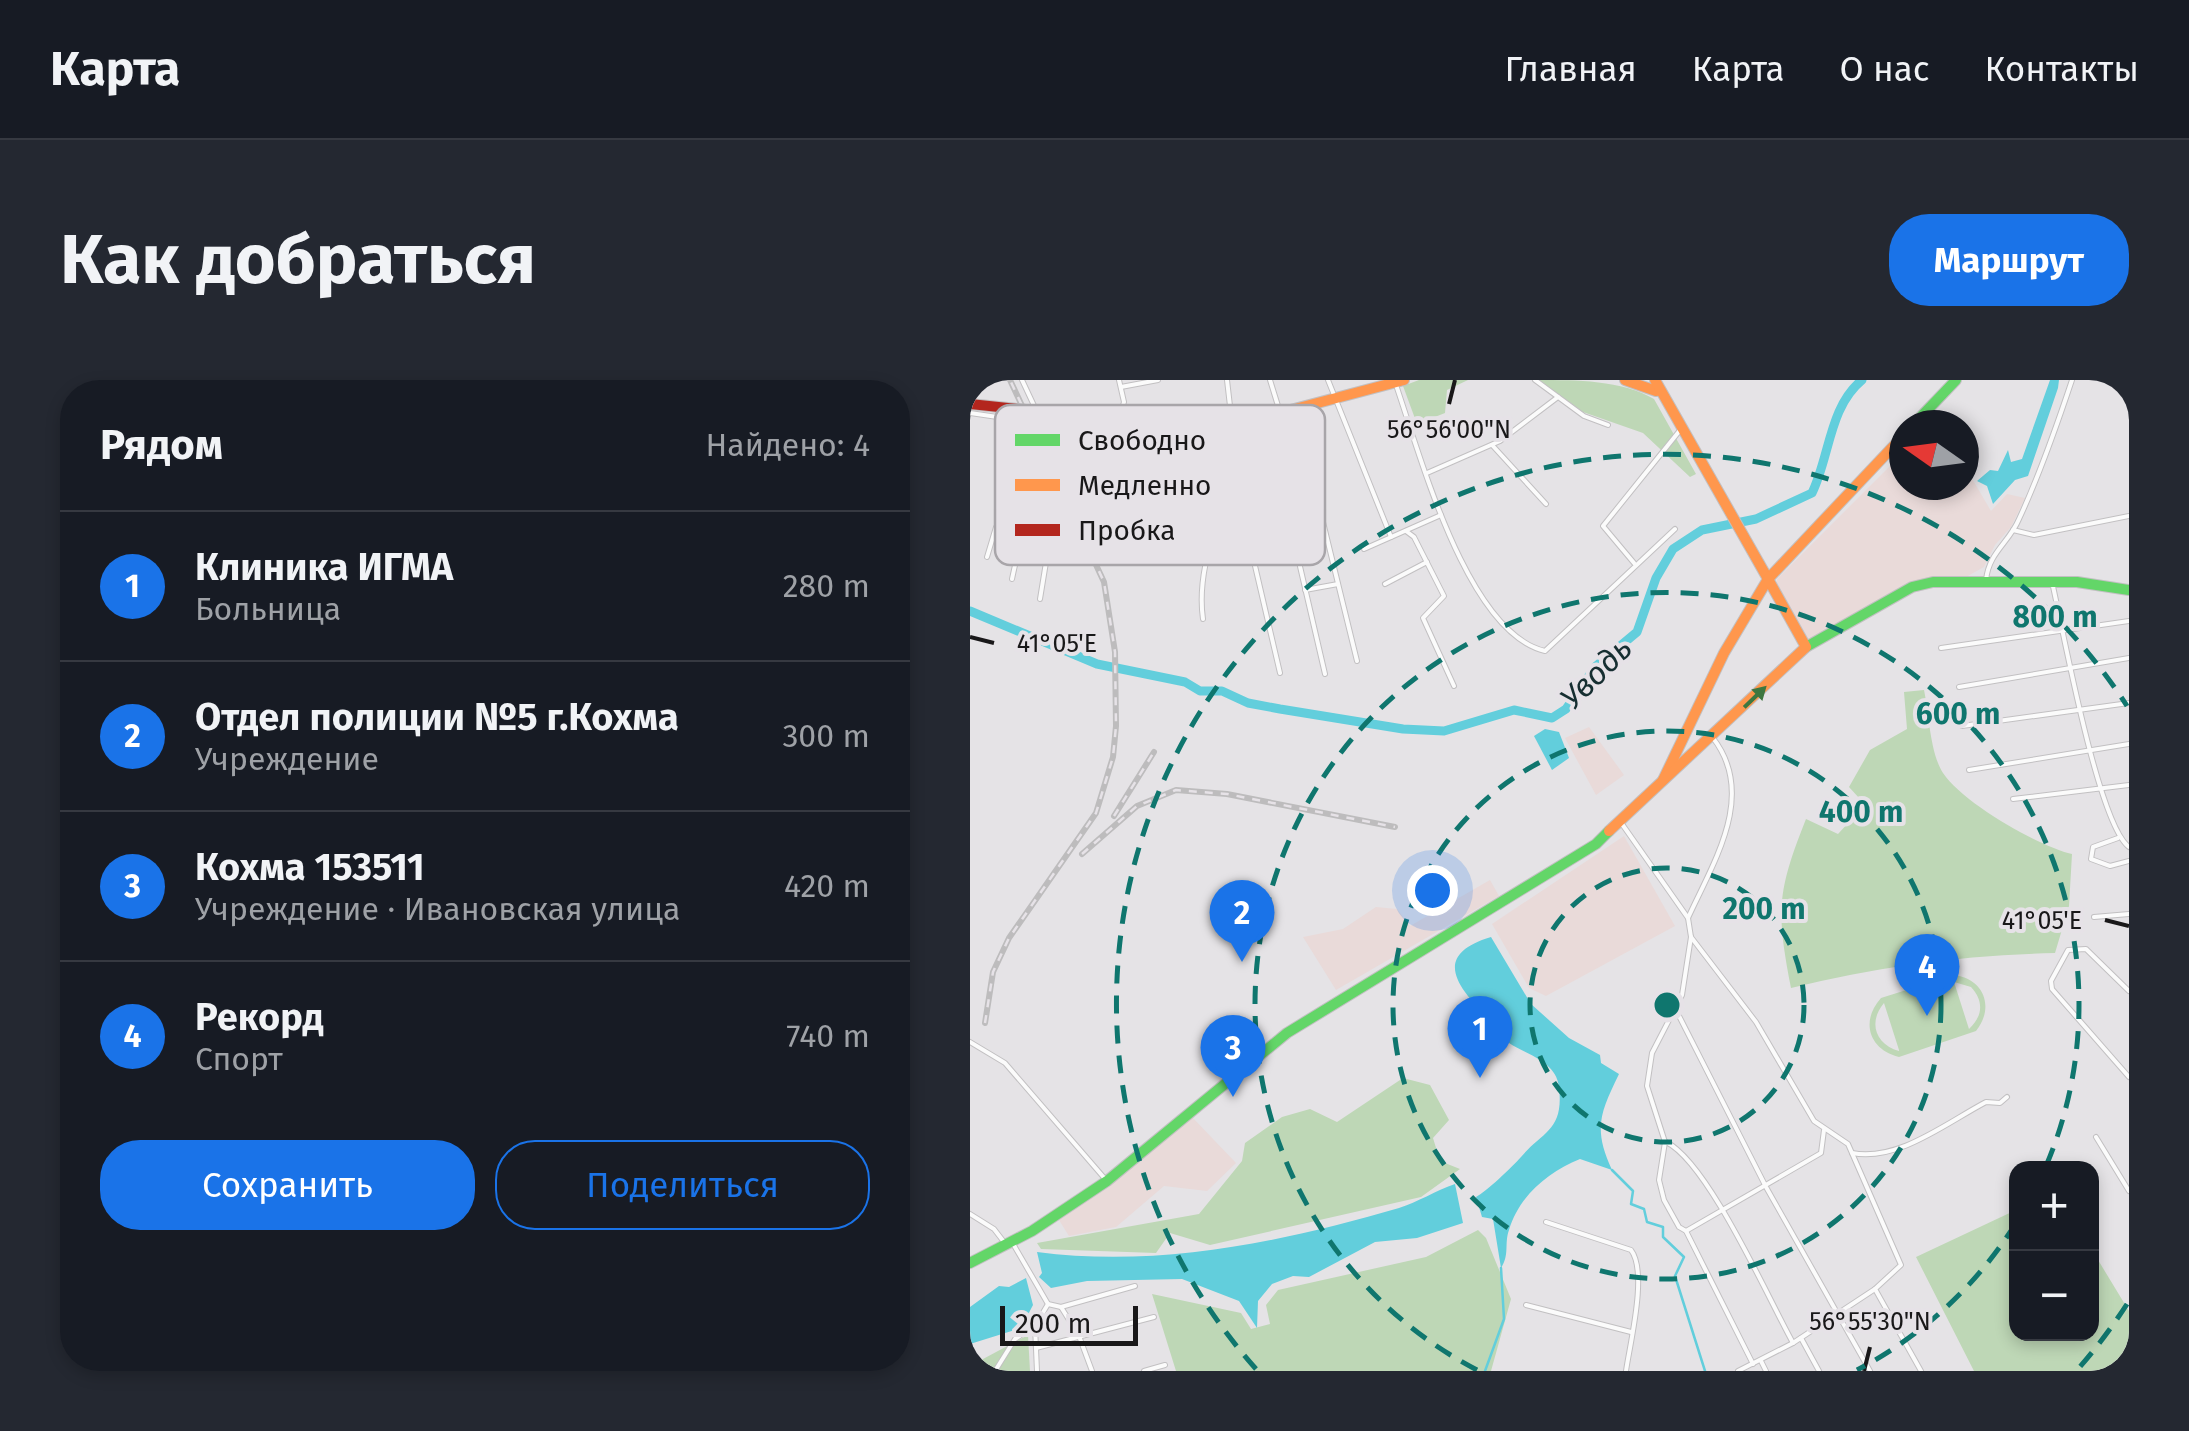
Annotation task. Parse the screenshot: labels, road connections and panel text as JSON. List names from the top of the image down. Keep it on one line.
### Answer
{"water":["Уводь"],"legend":["Свободно","Медленно","Пробка"],"scale_bar":"200 m","north":"left","page":{"header":"Карта","nav":["Главная","Карта","О нас","Контакты"],"buttons":["Маршрут",["Сохранить","Поделиться"]],"title":"Как добраться","heading":["Рядом","Найдено: 4"],"list":[{"mark":"1","name":"Клиника ИГМА","note":"Больница","value":"280 m"},{"mark":"2","name":"Отдел полиции №5 г.Кохма","note":"Учреждение","value":"300 m"},{"mark":"3","name":"Кохма 153511","note":"Учреждение · Ивановская улица","value":"420 m"},{"mark":"4","name":"Рекорд","note":"Спорт","value":"740 m"}],"pins":["2","4","1","3"],"map_buttons":["+","−"],"scale":"200 m"},"coordinates":["56°56'00\"N","41°05'E","56°55'30\"N"],"rings":["800 m","600 m","400 m","200 m"]}
